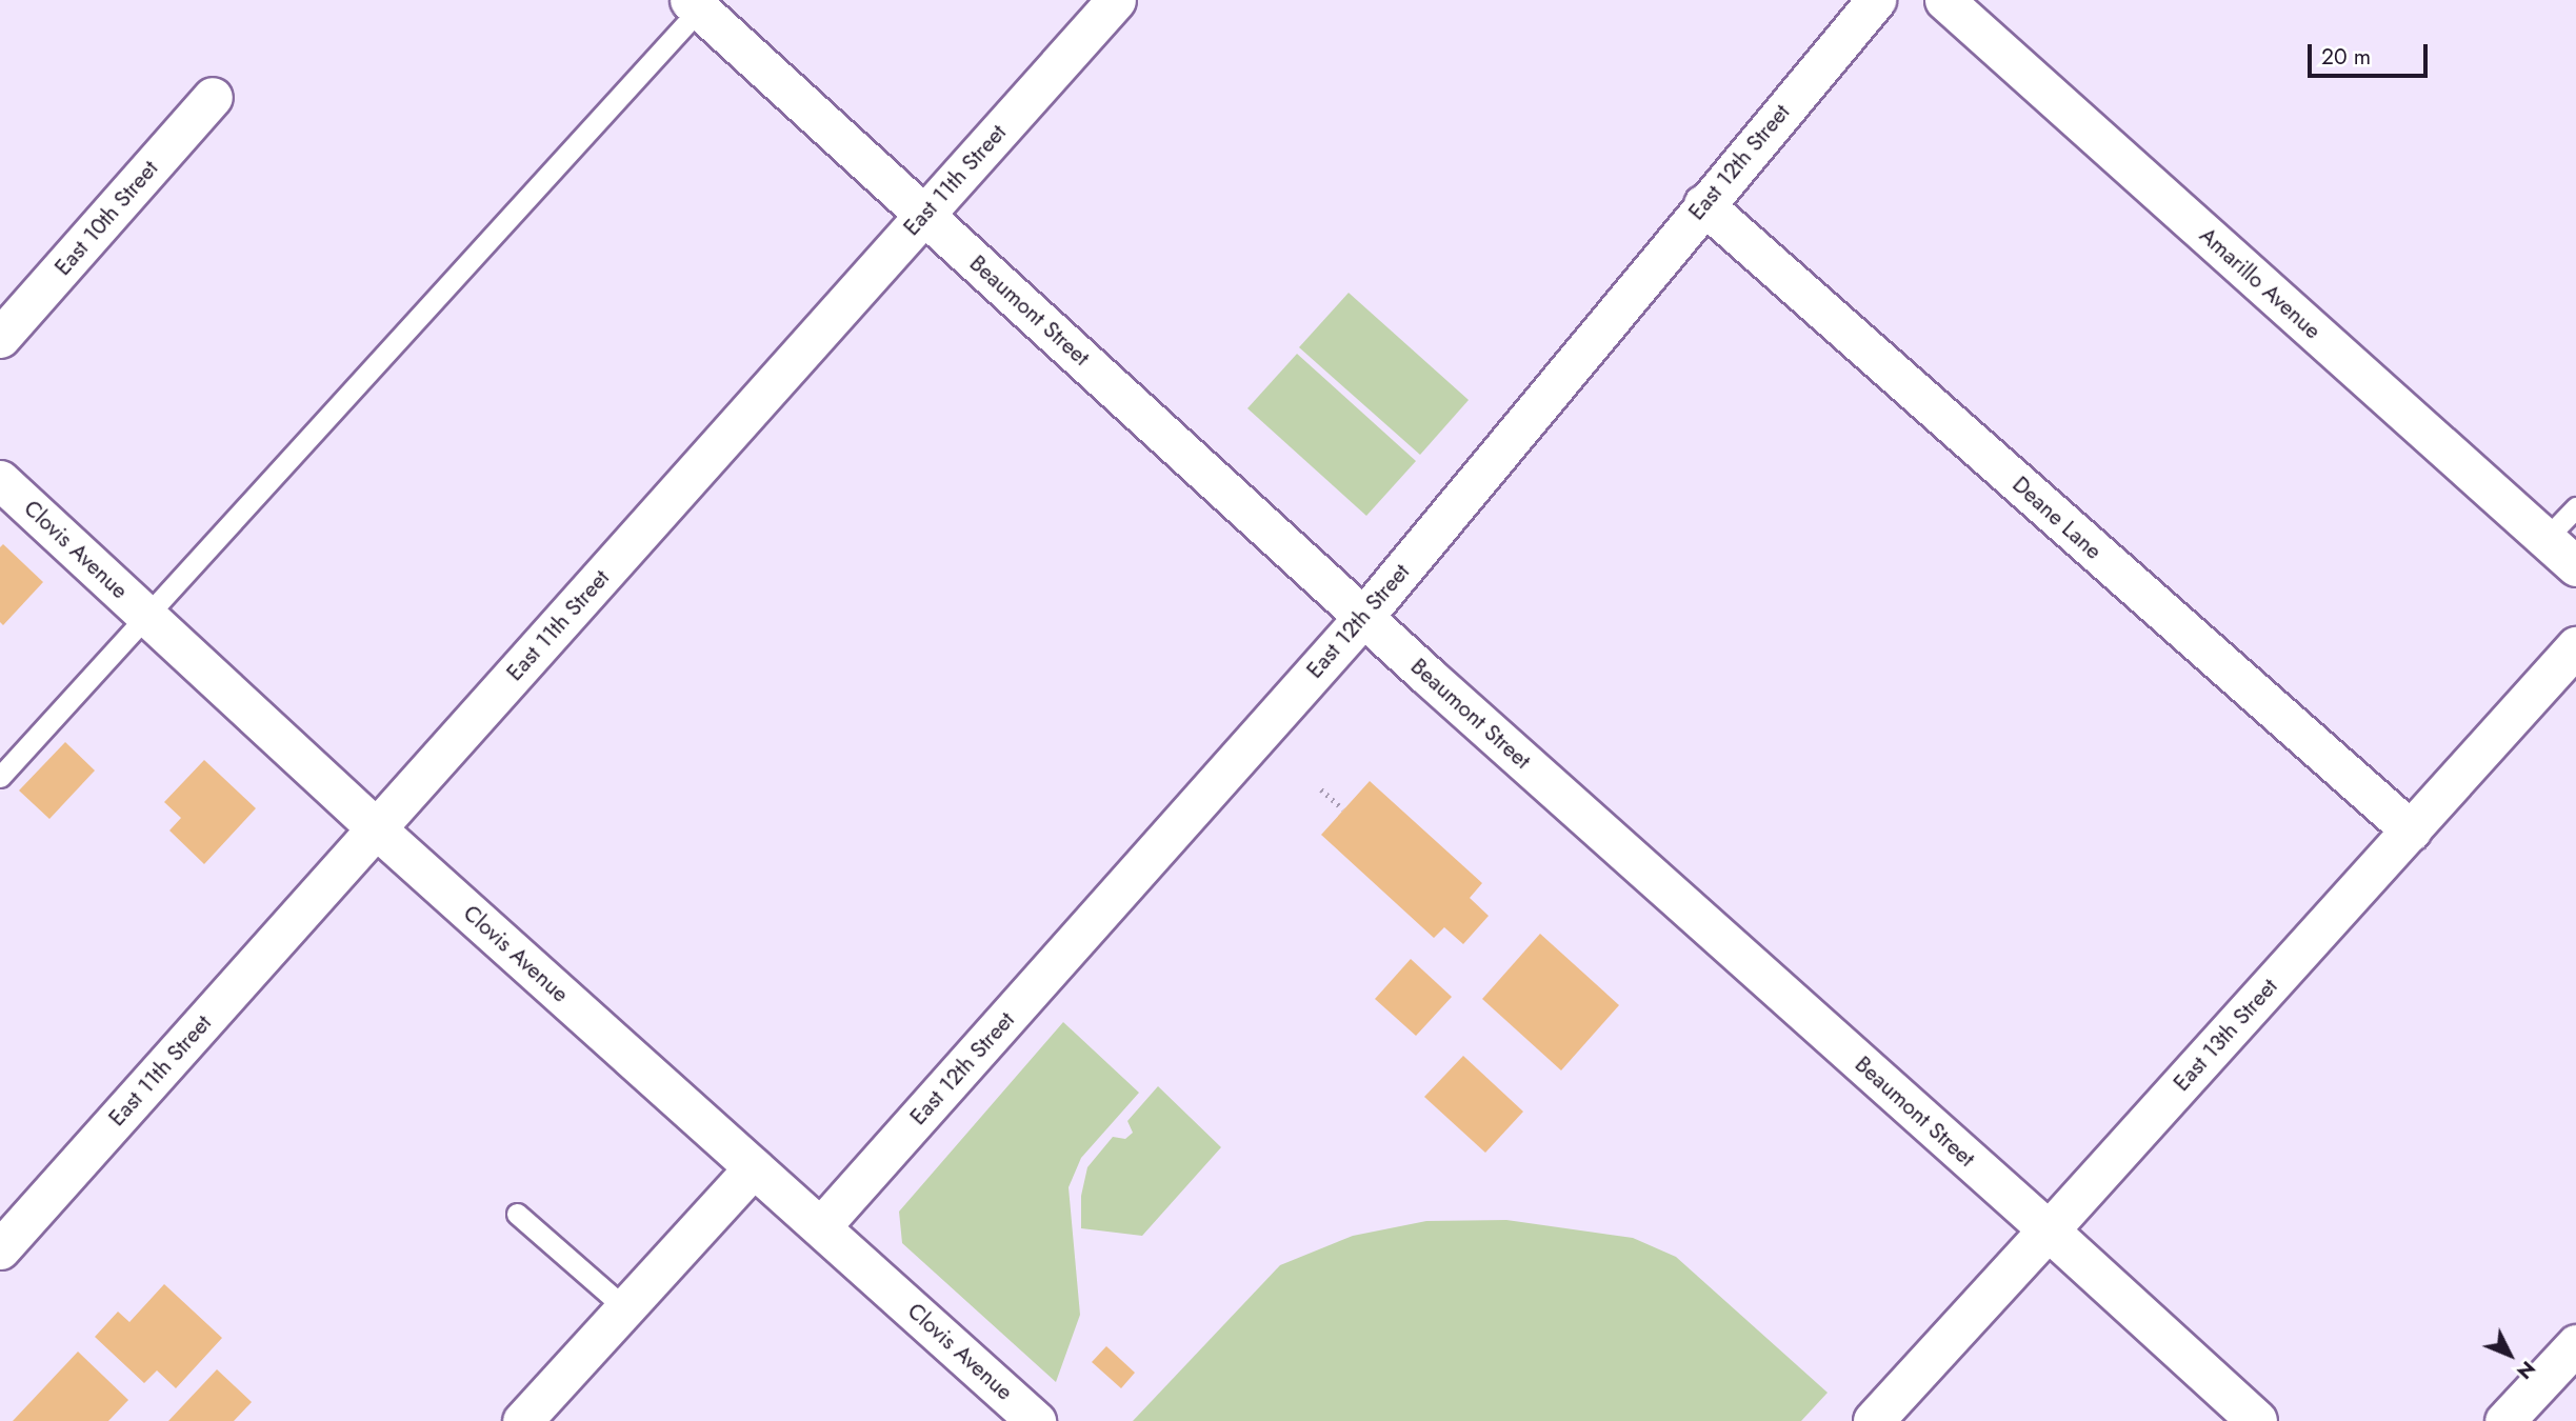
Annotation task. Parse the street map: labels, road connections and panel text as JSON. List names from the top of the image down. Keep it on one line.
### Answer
{"streets":{"street":["East 12th Street","East 11th Street","East 10th Street","Amarillo Avenue","Beaumont Street","Deane Lane","Clovis Avenue","East 13th Street"]},"crossings":[["East 12th Street","Beaumont Street"],["East 12th Street","Deane Lane"],["East 12th Street","Clovis Avenue"],["East 11th Street","Beaumont Street"],["East 11th Street","Clovis Avenue"],["Beaumont Street","East 13th Street"],["Deane Lane","East 13th Street"]],"scale_bar":"20 m","north":"bottom right"}
